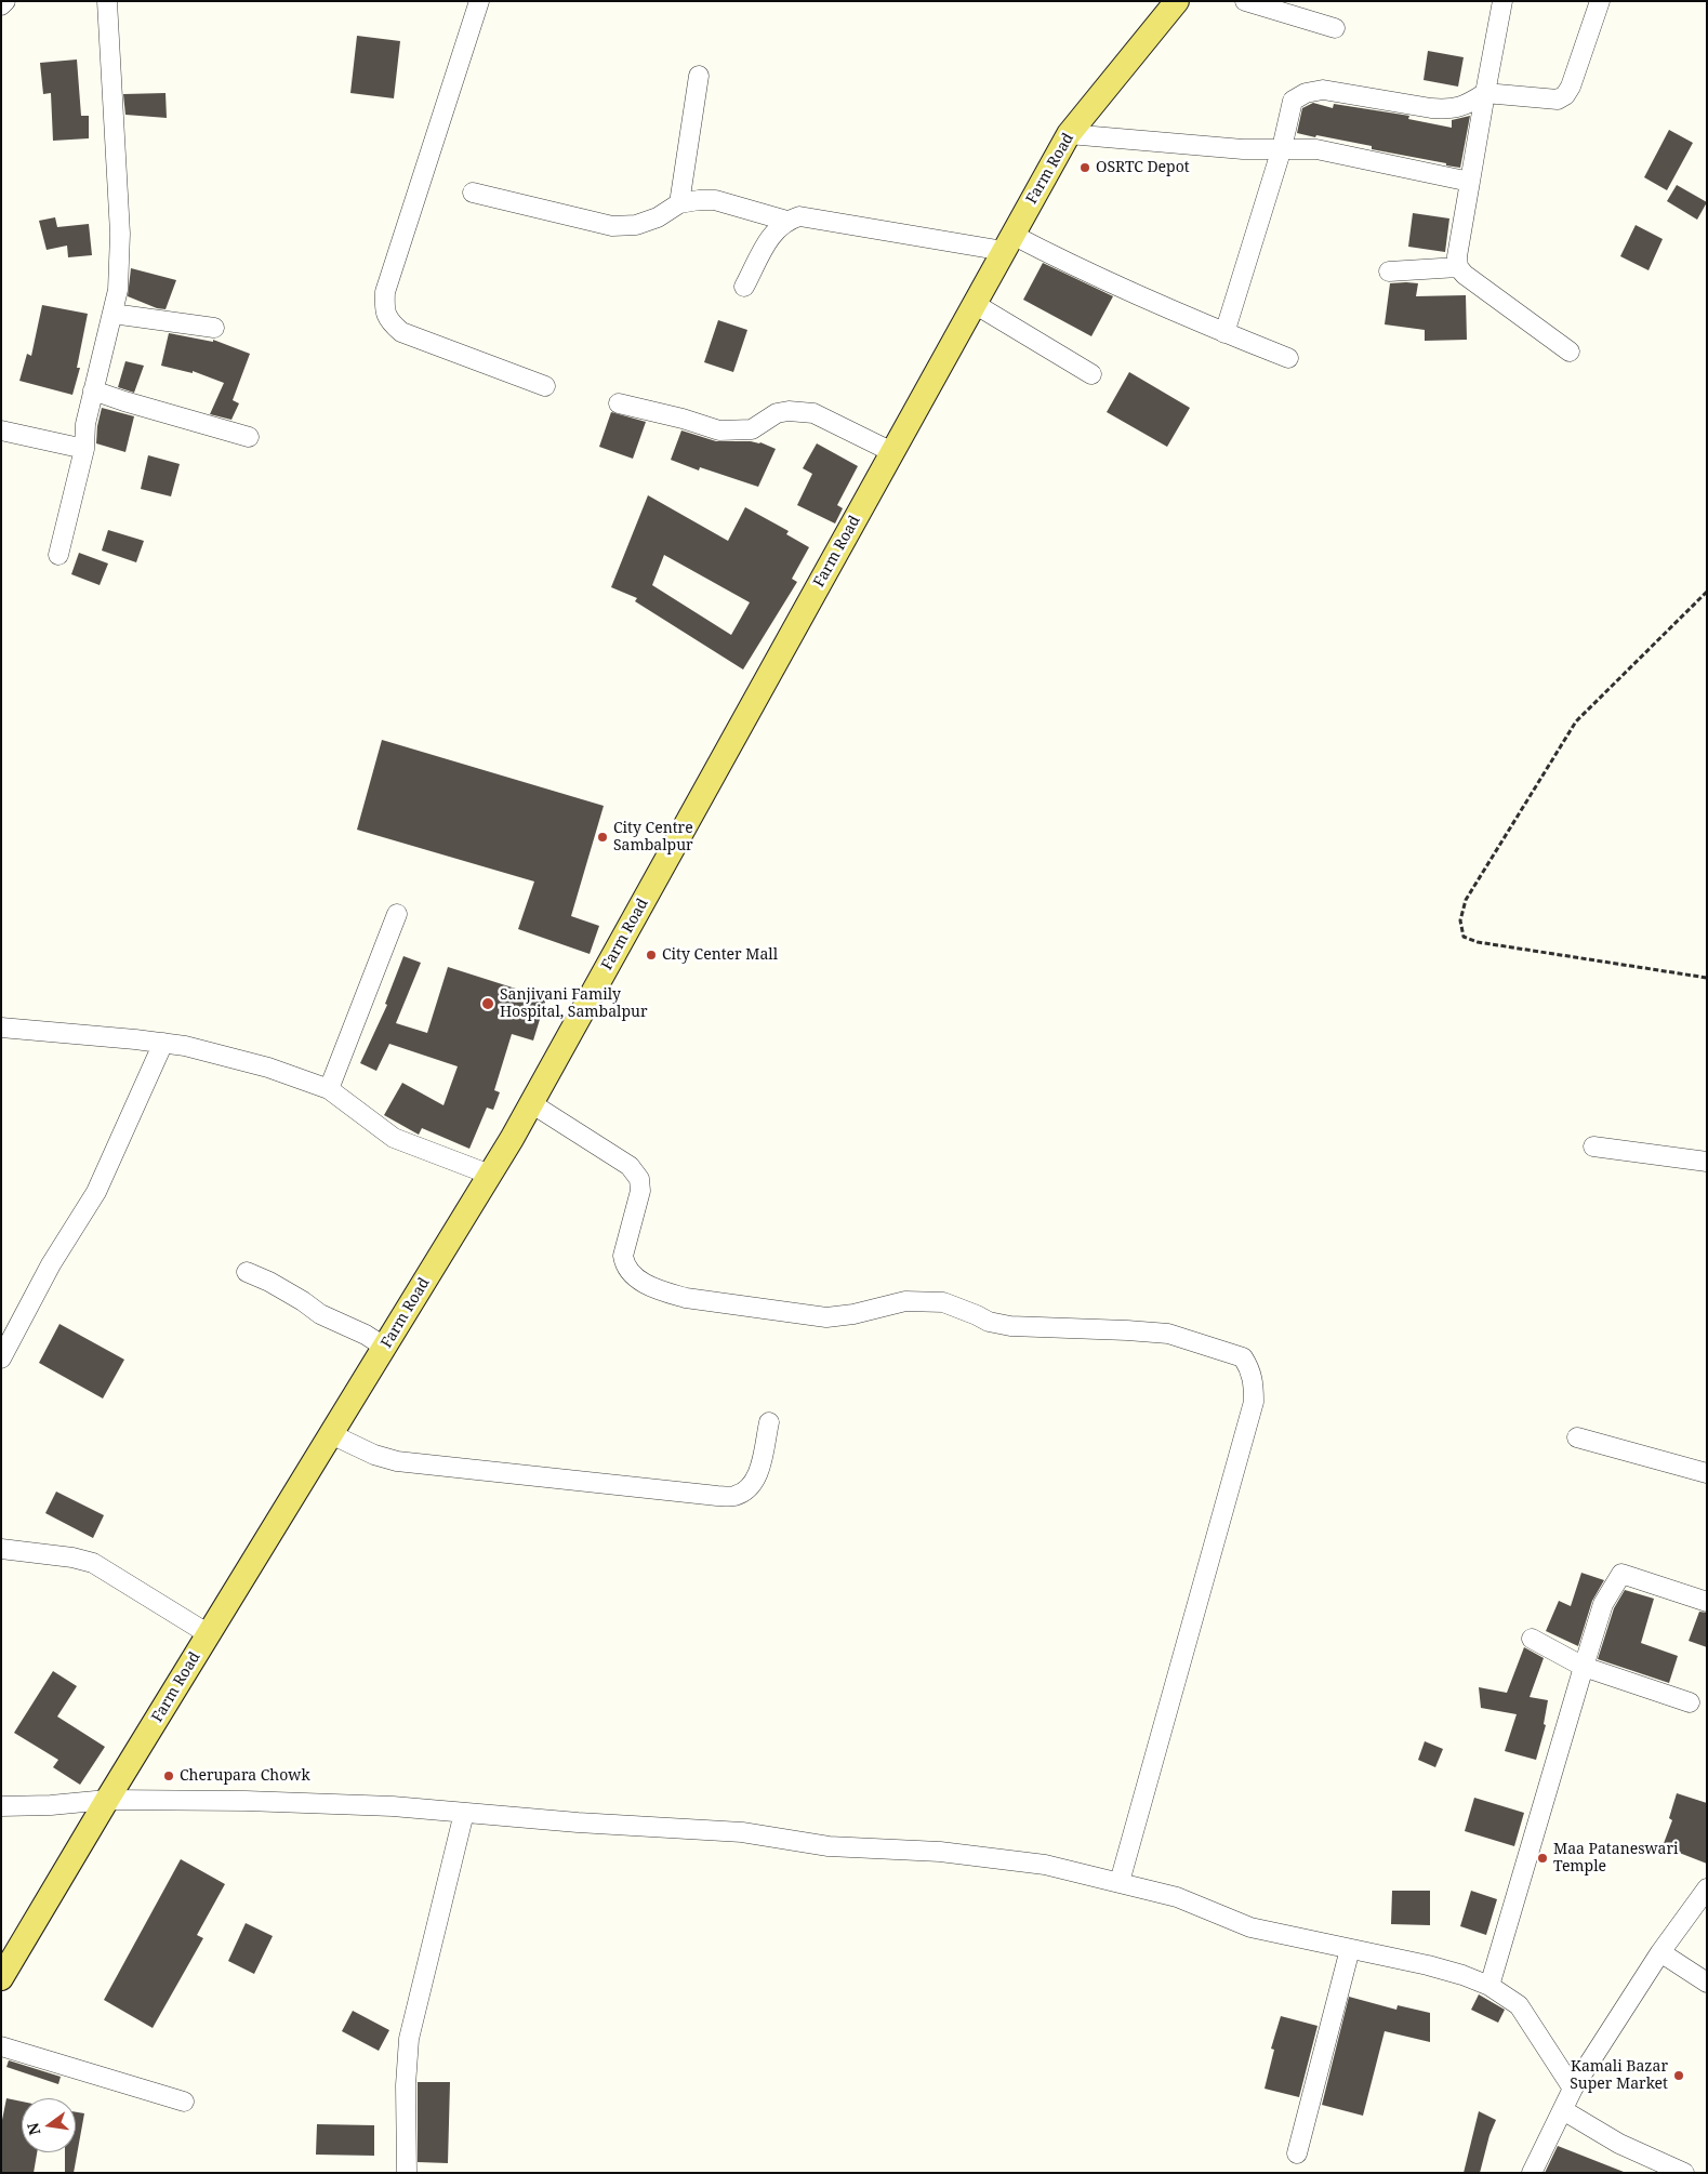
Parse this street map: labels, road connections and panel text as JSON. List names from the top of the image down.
{
  "streets": {
    "main road": ["Farm Road"]
  },
  "places": [
    "OSRTC Depot",
    "City Centre Sambalpur",
    "City Center Mall",
    "Sanjivani Family Hospital, Sambalpur",
    "Cherupara Chowk",
    "Maa Pataneswari Temple",
    "Kamali Bazar Super Market"
  ],
  "north": "left"
}
